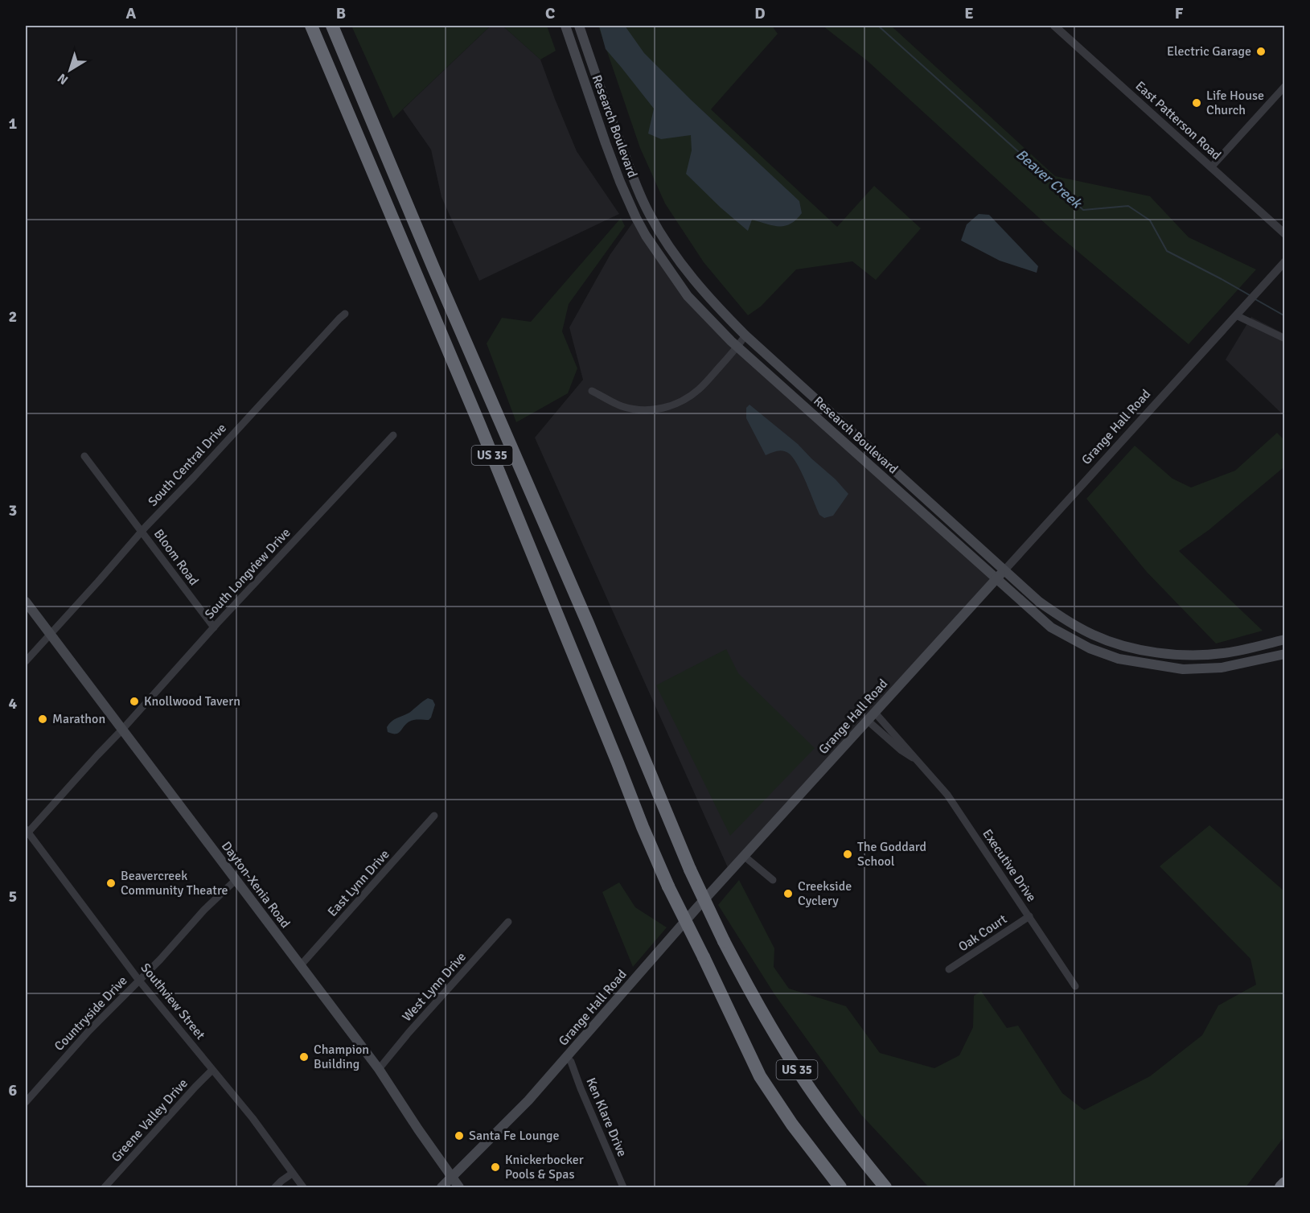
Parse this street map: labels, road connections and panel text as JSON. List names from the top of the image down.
{
  "streets": {
    "highway": ["US 35"],
    "main road": ["Research Boulevard", "Grange Hall Road", "Dayton-Xenia Road"],
    "street": [
      "East Patterson Road",
      "South Central Drive",
      "Bloom Road",
      "South Longview Drive",
      "Executive Drive",
      "East Lynn Drive",
      "Oak Court",
      "West Lynn Drive",
      "Southview Street",
      "Countryside Drive",
      "Ken Klare Drive",
      "Greene Valley Drive"
    ]
  },
  "crossings": [
    ["Research Boulevard", "Grange Hall Road"],
    ["Grange Hall Road", "Executive Drive"],
    ["Grange Hall Road", "Dayton-Xenia Road"],
    ["Grange Hall Road", "Ken Klare Drive"],
    ["South Central Drive", "Bloom Road"],
    ["South Central Drive", "Dayton-Xenia Road"],
    ["Bloom Road", "South Longview Drive"],
    ["South Longview Drive", "Dayton-Xenia Road"],
    ["South Longview Drive", "Southview Street"],
    ["Executive Drive", "Oak Court"],
    ["East Lynn Drive", "Dayton-Xenia Road"],
    ["Dayton-Xenia Road", "West Lynn Drive"],
    ["Dayton-Xenia Road", "Countryside Drive"],
    ["Southview Street", "Countryside Drive"],
    ["Southview Street", "Greene Valley Drive"]
  ],
  "water": ["Beaver Creek"],
  "places": [
    "Electric Garage",
    "Life House Church",
    "Knollwood Tavern",
    "Marathon",
    "The Goddard School",
    "Beavercreek Community Theatre",
    "Creekside Cyclery",
    "Champion Building",
    "Santa Fe Lounge",
    "Knickerbocker Pools & Spas"
  ],
  "north": "bottom left",
  "grid": {
    "columns": [
      "A",
      "B",
      "C",
      "D",
      "E",
      "F"
    ],
    "rows": [
      "1",
      "2",
      "3",
      "4",
      "5",
      "6"
    ]
  }
}
